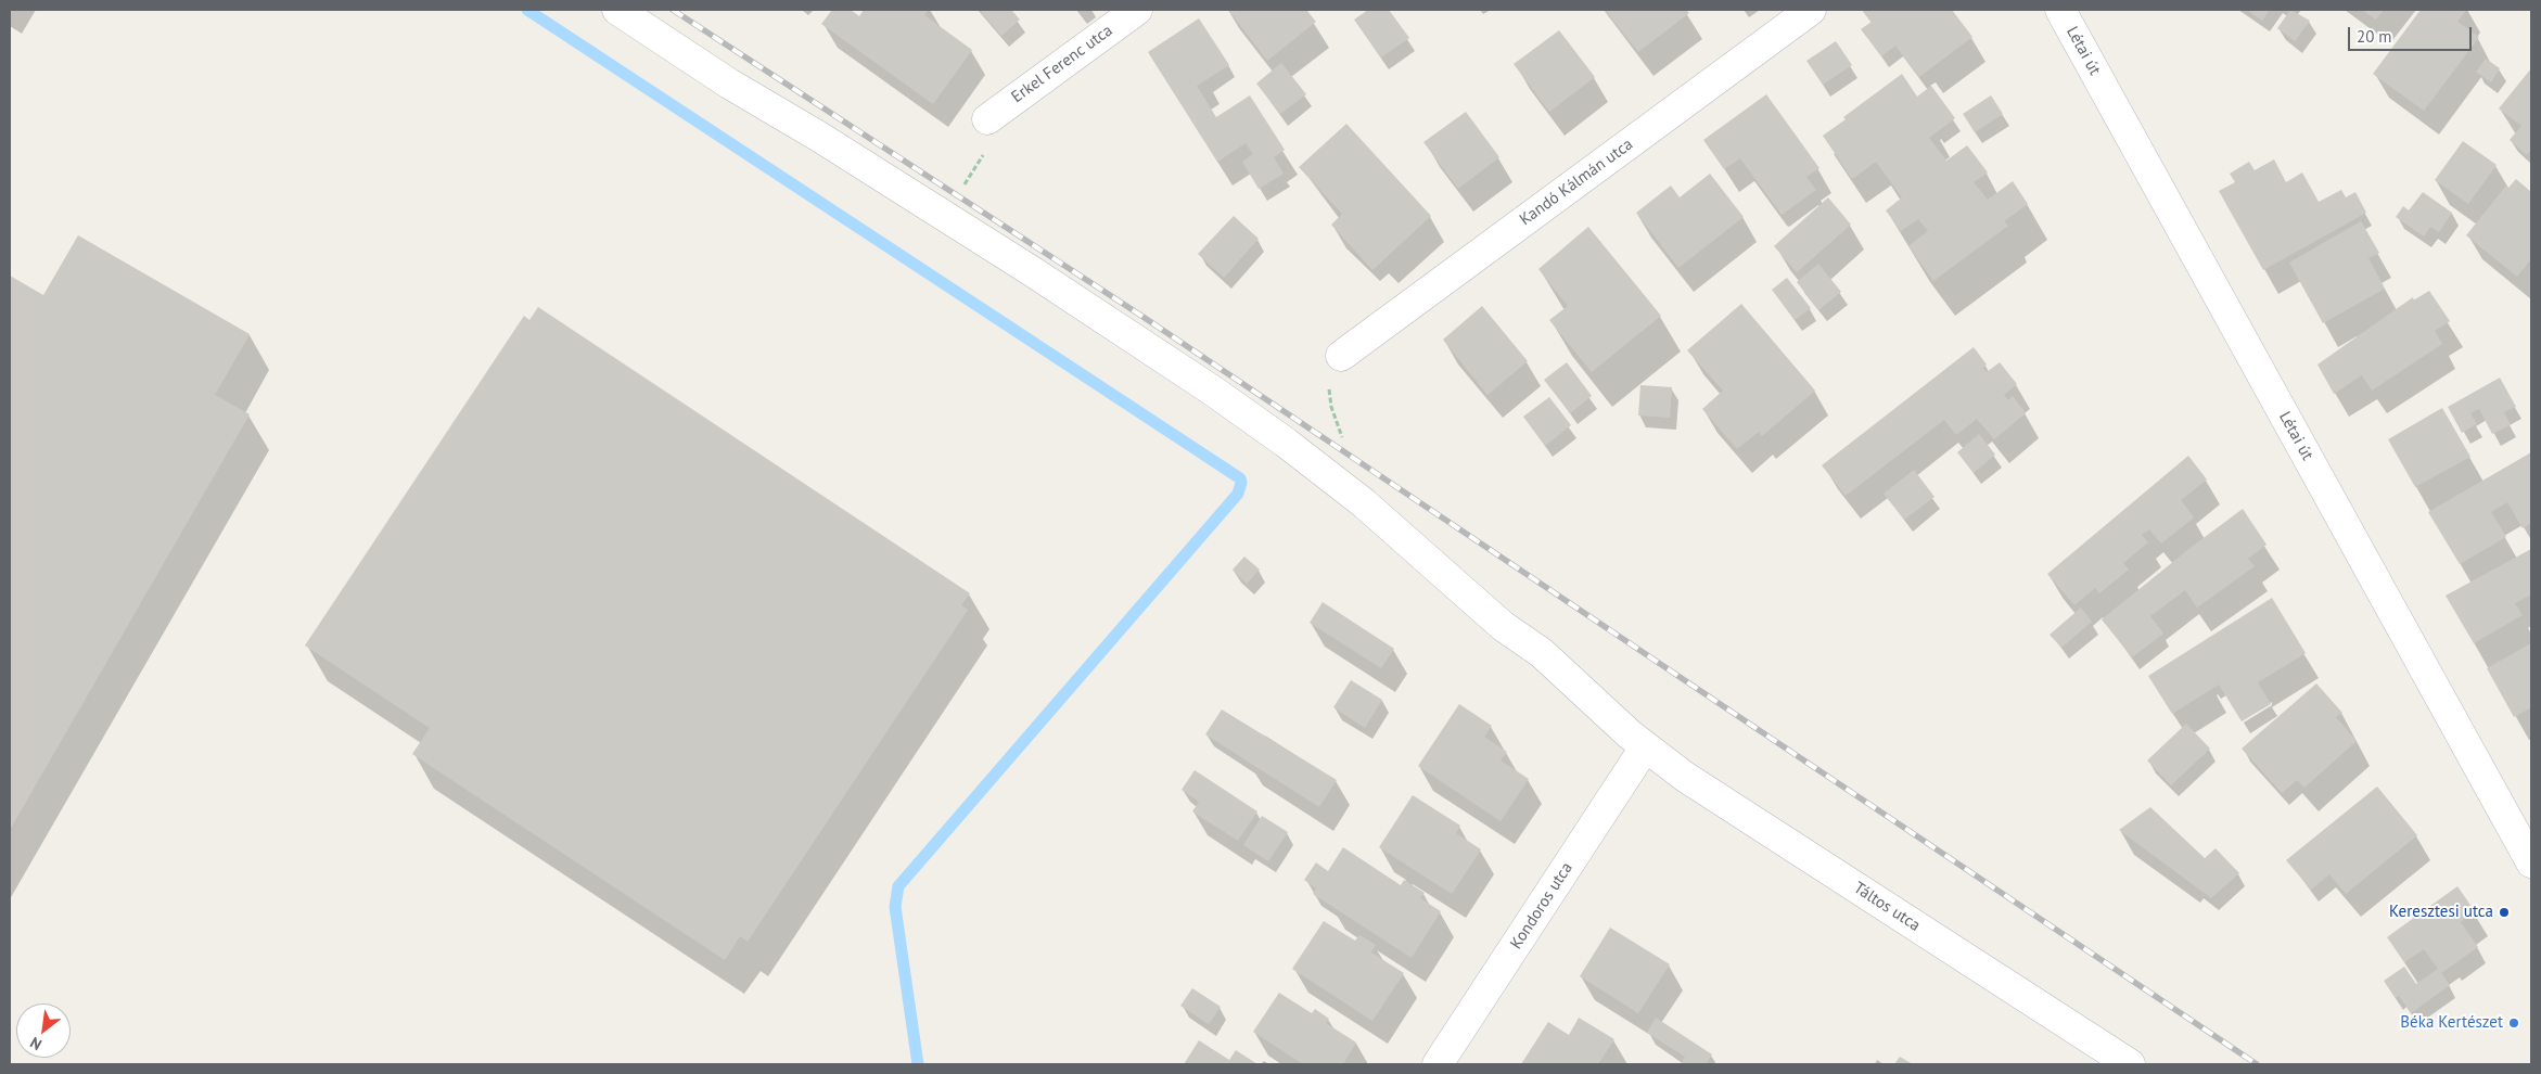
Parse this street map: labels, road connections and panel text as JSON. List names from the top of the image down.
{
  "streets": {
    "street": [
      "Létai út",
      "Erkel Ferenc utca",
      "Kandó Kálmán utca",
      "Kondoros utca",
      "Táltos utca"
    ]
  },
  "crossings": [
    ["Kondoros utca", "Táltos utca"]
  ],
  "places": ["Keresztesi utca", "Béka Kertészet"],
  "scale_bar": "20 m",
  "north": "bottom left"
}
